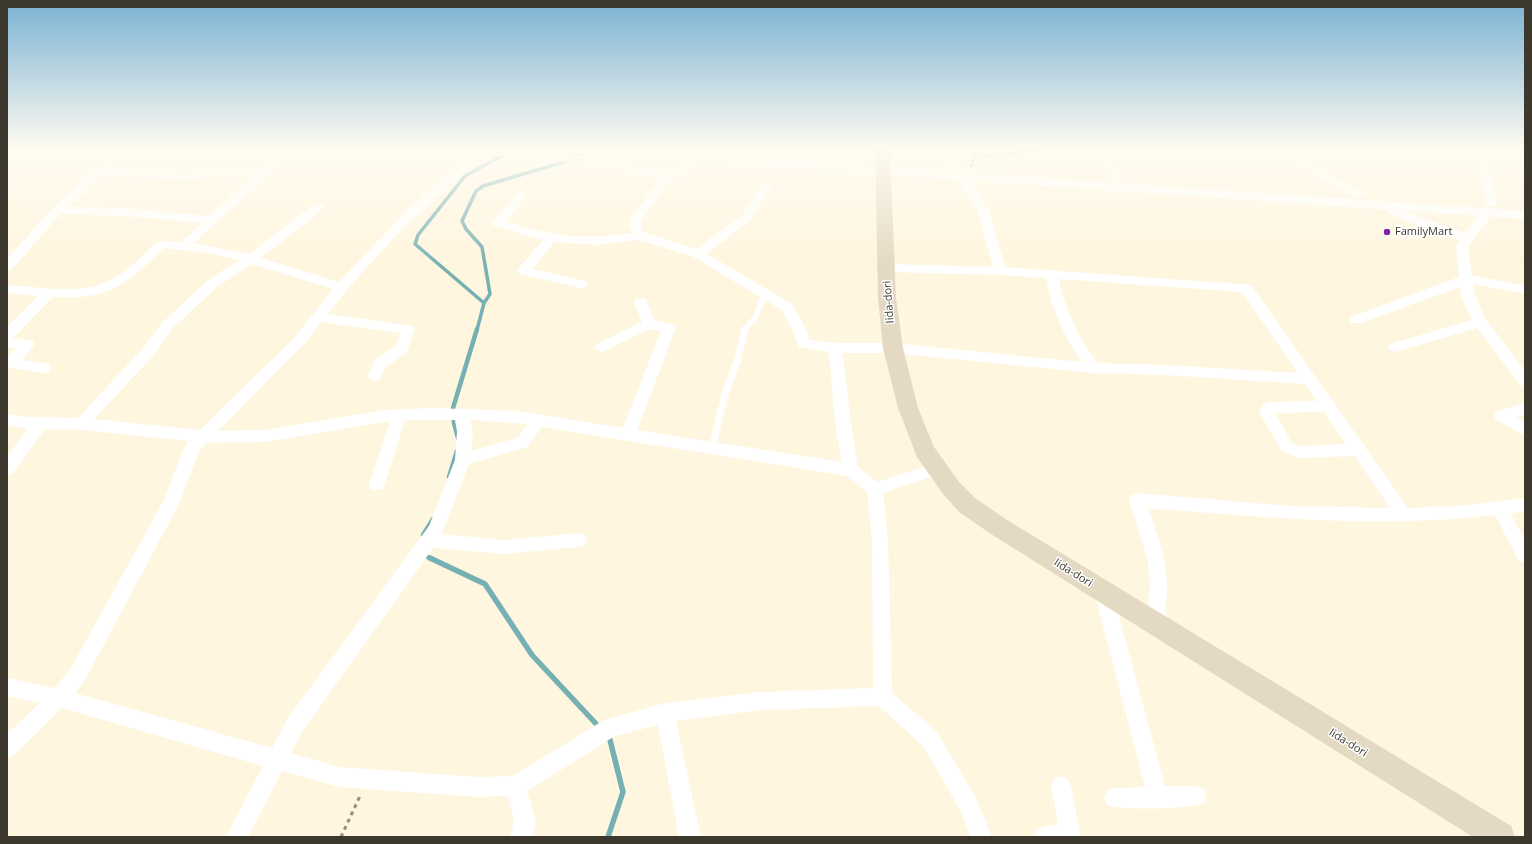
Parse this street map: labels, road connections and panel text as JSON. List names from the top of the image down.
{
  "streets": {
    "main road": ["Iida-dori"]
  },
  "places": ["FamilyMart"]
}
